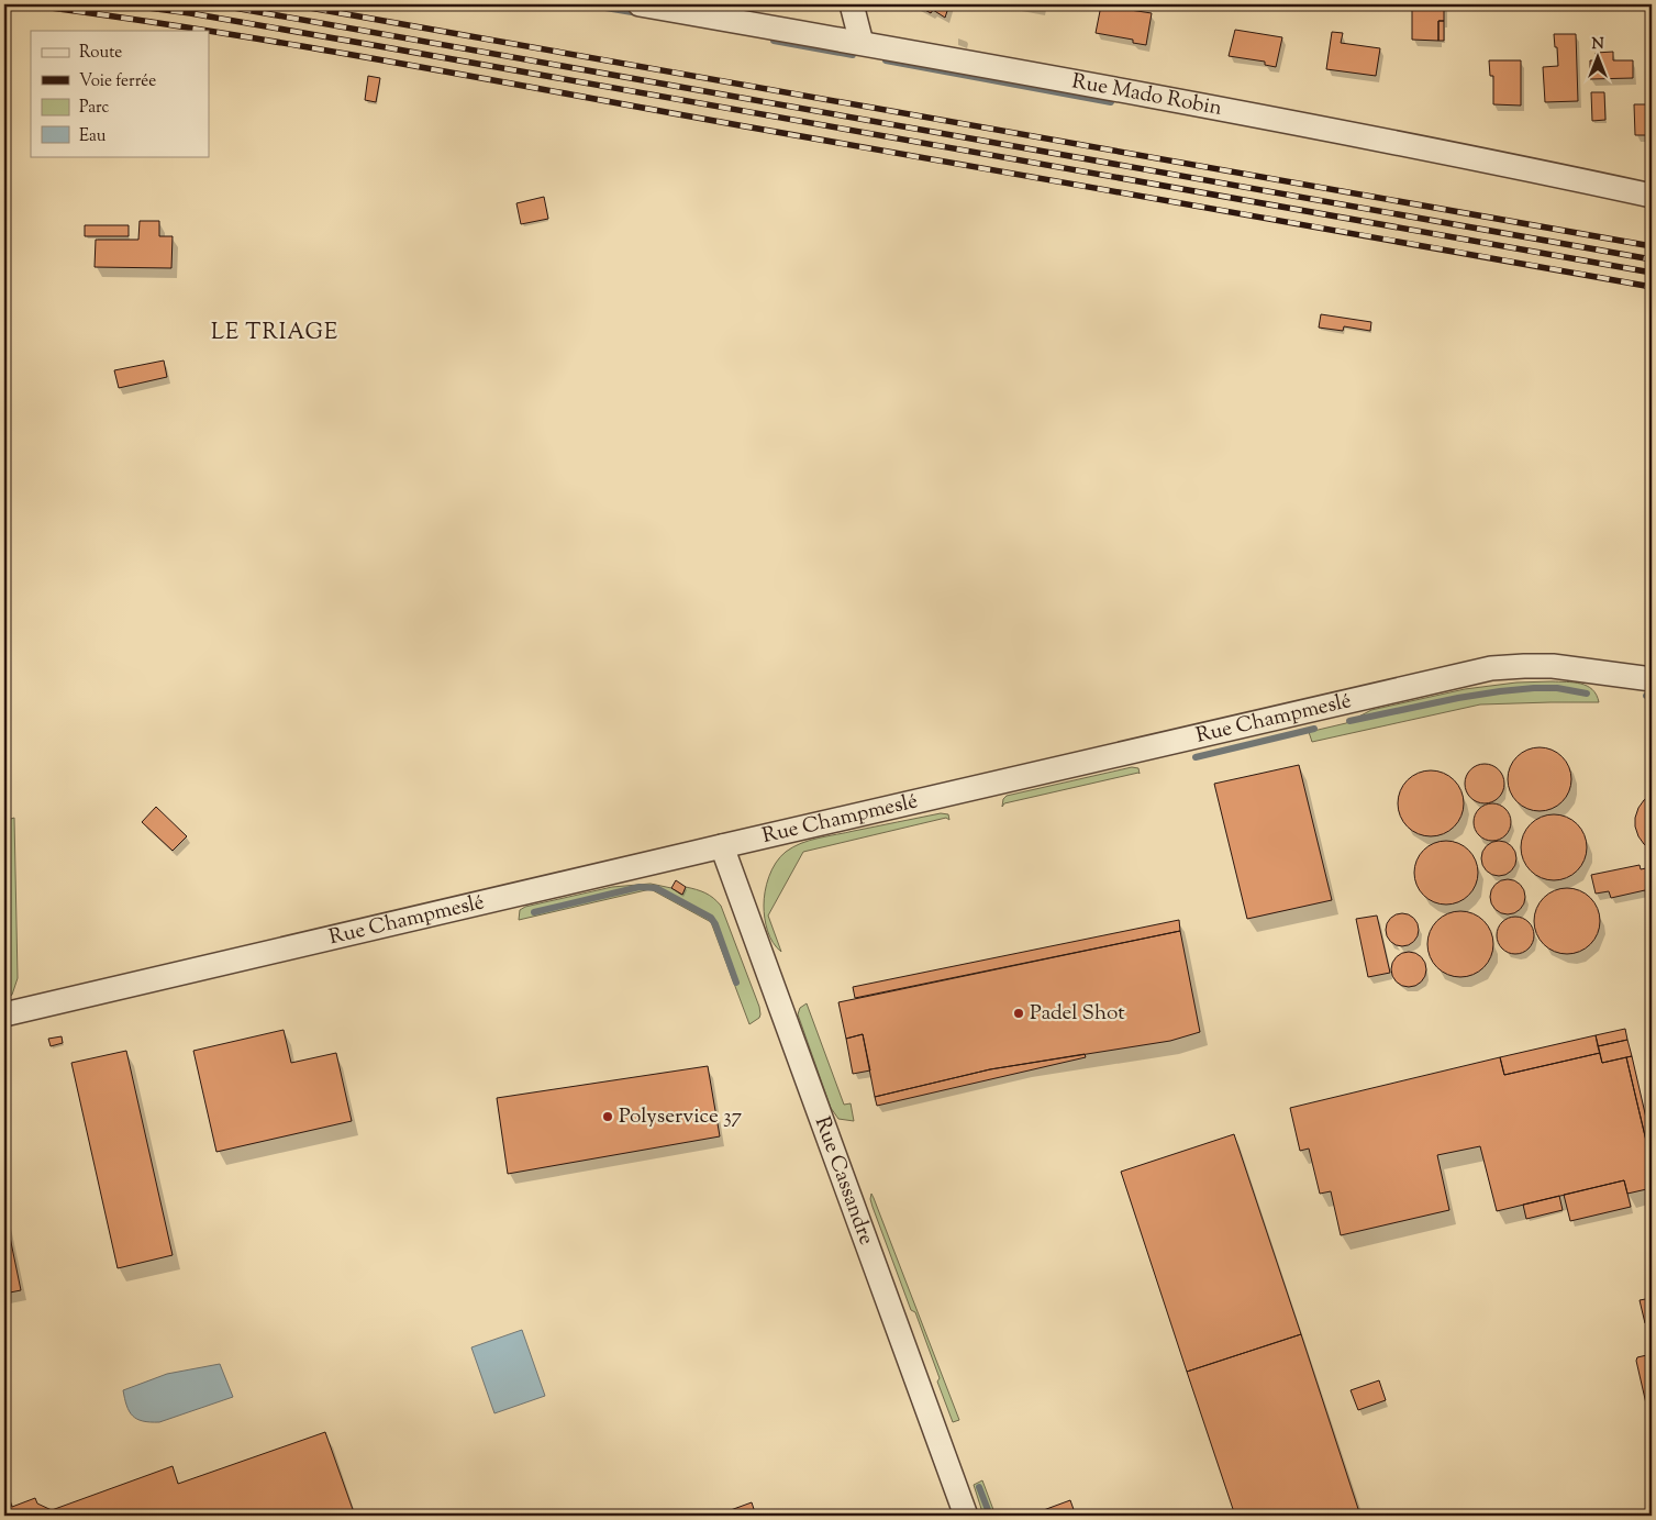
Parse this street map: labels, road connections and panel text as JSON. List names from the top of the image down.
{
  "streets": {
    "street": ["Rue Mado Robin", "Rue Champmeslé", "Rue Cassandre"]
  },
  "crossings": [
    ["Rue Champmeslé", "Rue Cassandre"]
  ],
  "districts": ["LE TRIAGE"],
  "places": ["Padel Shot", "Polyservice 37"],
  "legend": [
    "Route",
    "Voie ferrée",
    "Parc",
    "Eau"
  ],
  "north": "top"
}
